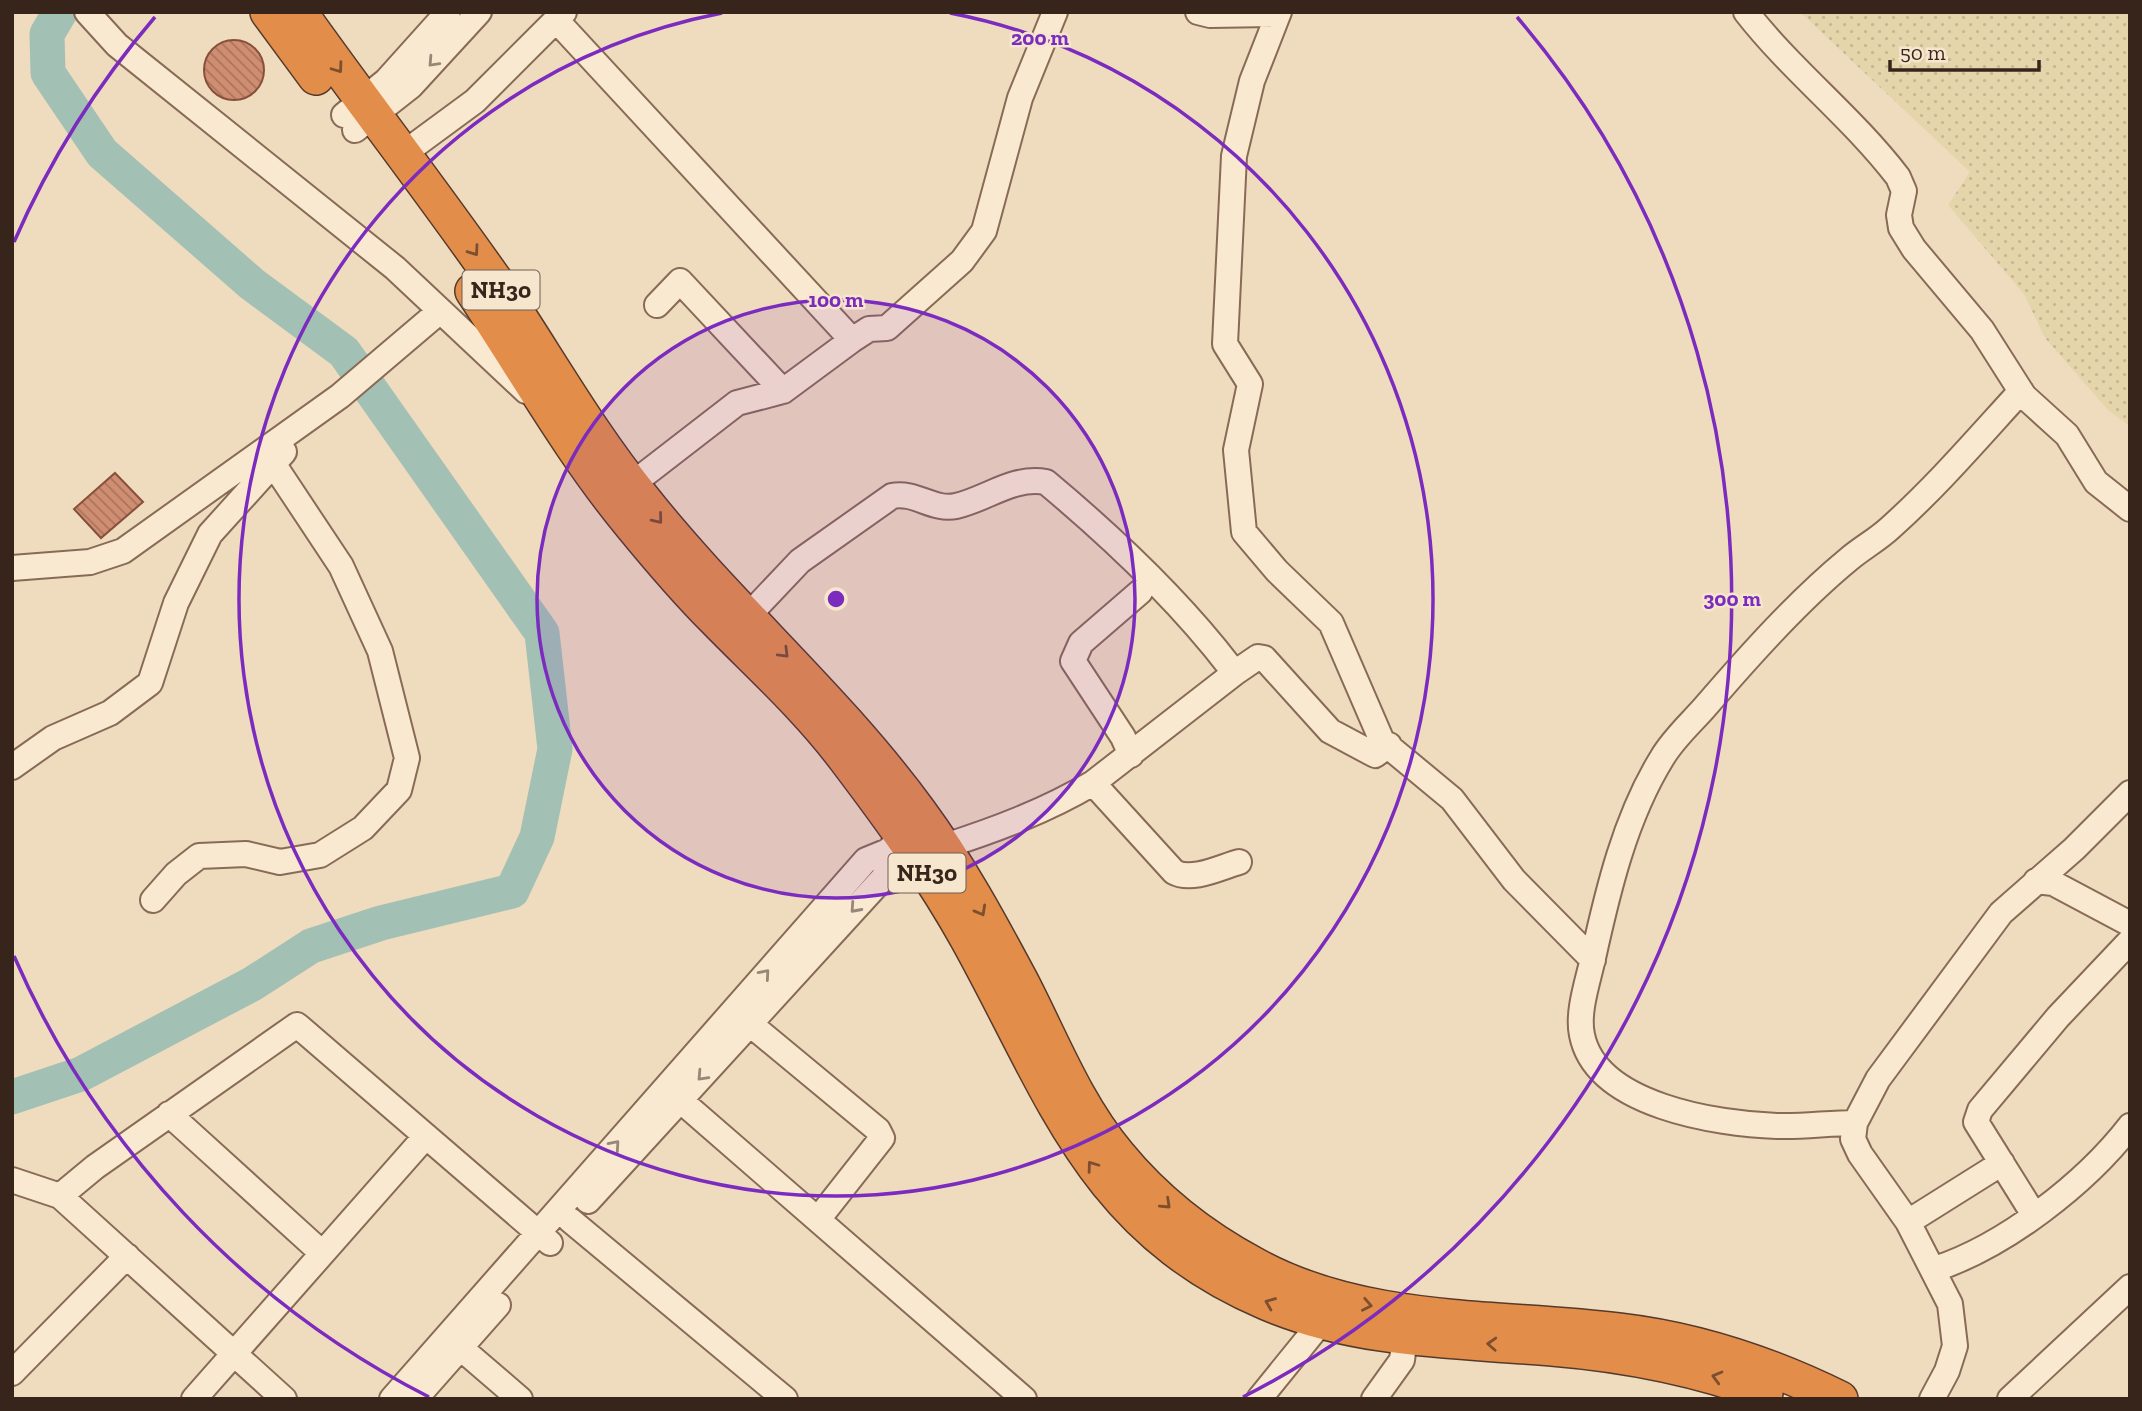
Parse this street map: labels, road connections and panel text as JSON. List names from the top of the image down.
{
  "streets": {
    "highway": ["NH30"]
  },
  "scale_bar": "50 m",
  "rings": ["200 m", "100 m", "300 m"]
}
